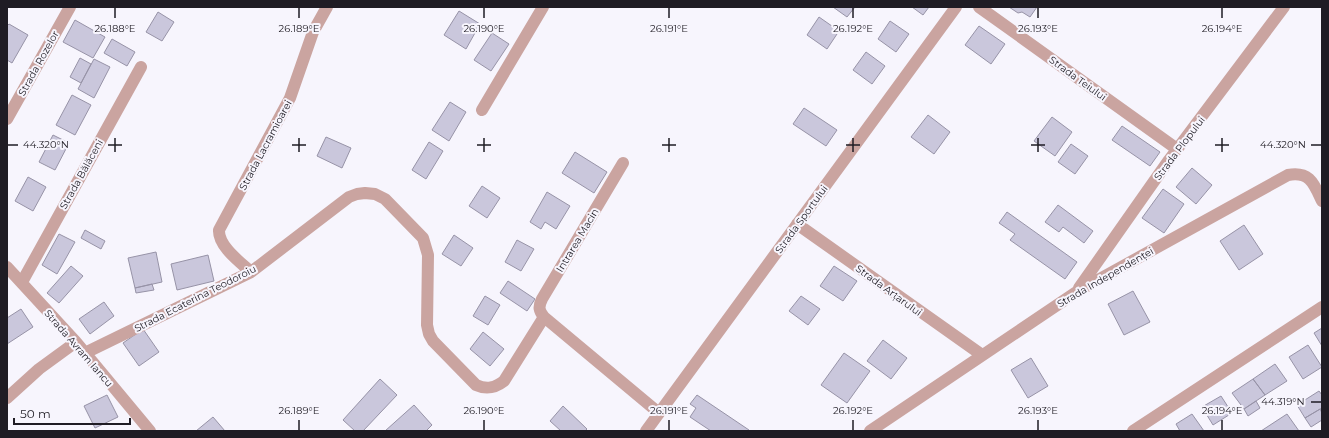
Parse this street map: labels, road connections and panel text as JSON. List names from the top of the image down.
{
  "streets": {
    "street": [
      "Strada Rozelor",
      "Strada Teiului",
      "Strada Lacramioarei",
      "Strada Plopului",
      "Strada Bălăceni",
      "Strada Sportului",
      "Intrarea Macin",
      "Strada Independenței",
      "Strada Arțarului",
      "Strada Ecaterina Teodoroiu",
      "Strada Avram Iancu"
    ]
  },
  "crossings": [
    ["Strada Teiului", "Strada Plopului"],
    ["Strada Lacramioarei", "Strada Ecaterina Teodoroiu"],
    ["Strada Plopului", "Strada Independenței"],
    ["Strada Bălăceni", "Strada Avram Iancu"],
    ["Strada Sportului", "Strada Arțarului"],
    ["Intrarea Macin", "Strada Ecaterina Teodoroiu"],
    ["Strada Independenței", "Strada Arțarului"],
    ["Strada Ecaterina Teodoroiu", "Strada Avram Iancu"]
  ],
  "scale_bar": "50 m",
  "coordinates": [
    "26.188°E",
    "26.189°E",
    "26.190°E",
    "26.191°E",
    "26.192°E",
    "26.193°E",
    "26.194°E",
    "44.320°N",
    "44.319°N"
  ]
}
